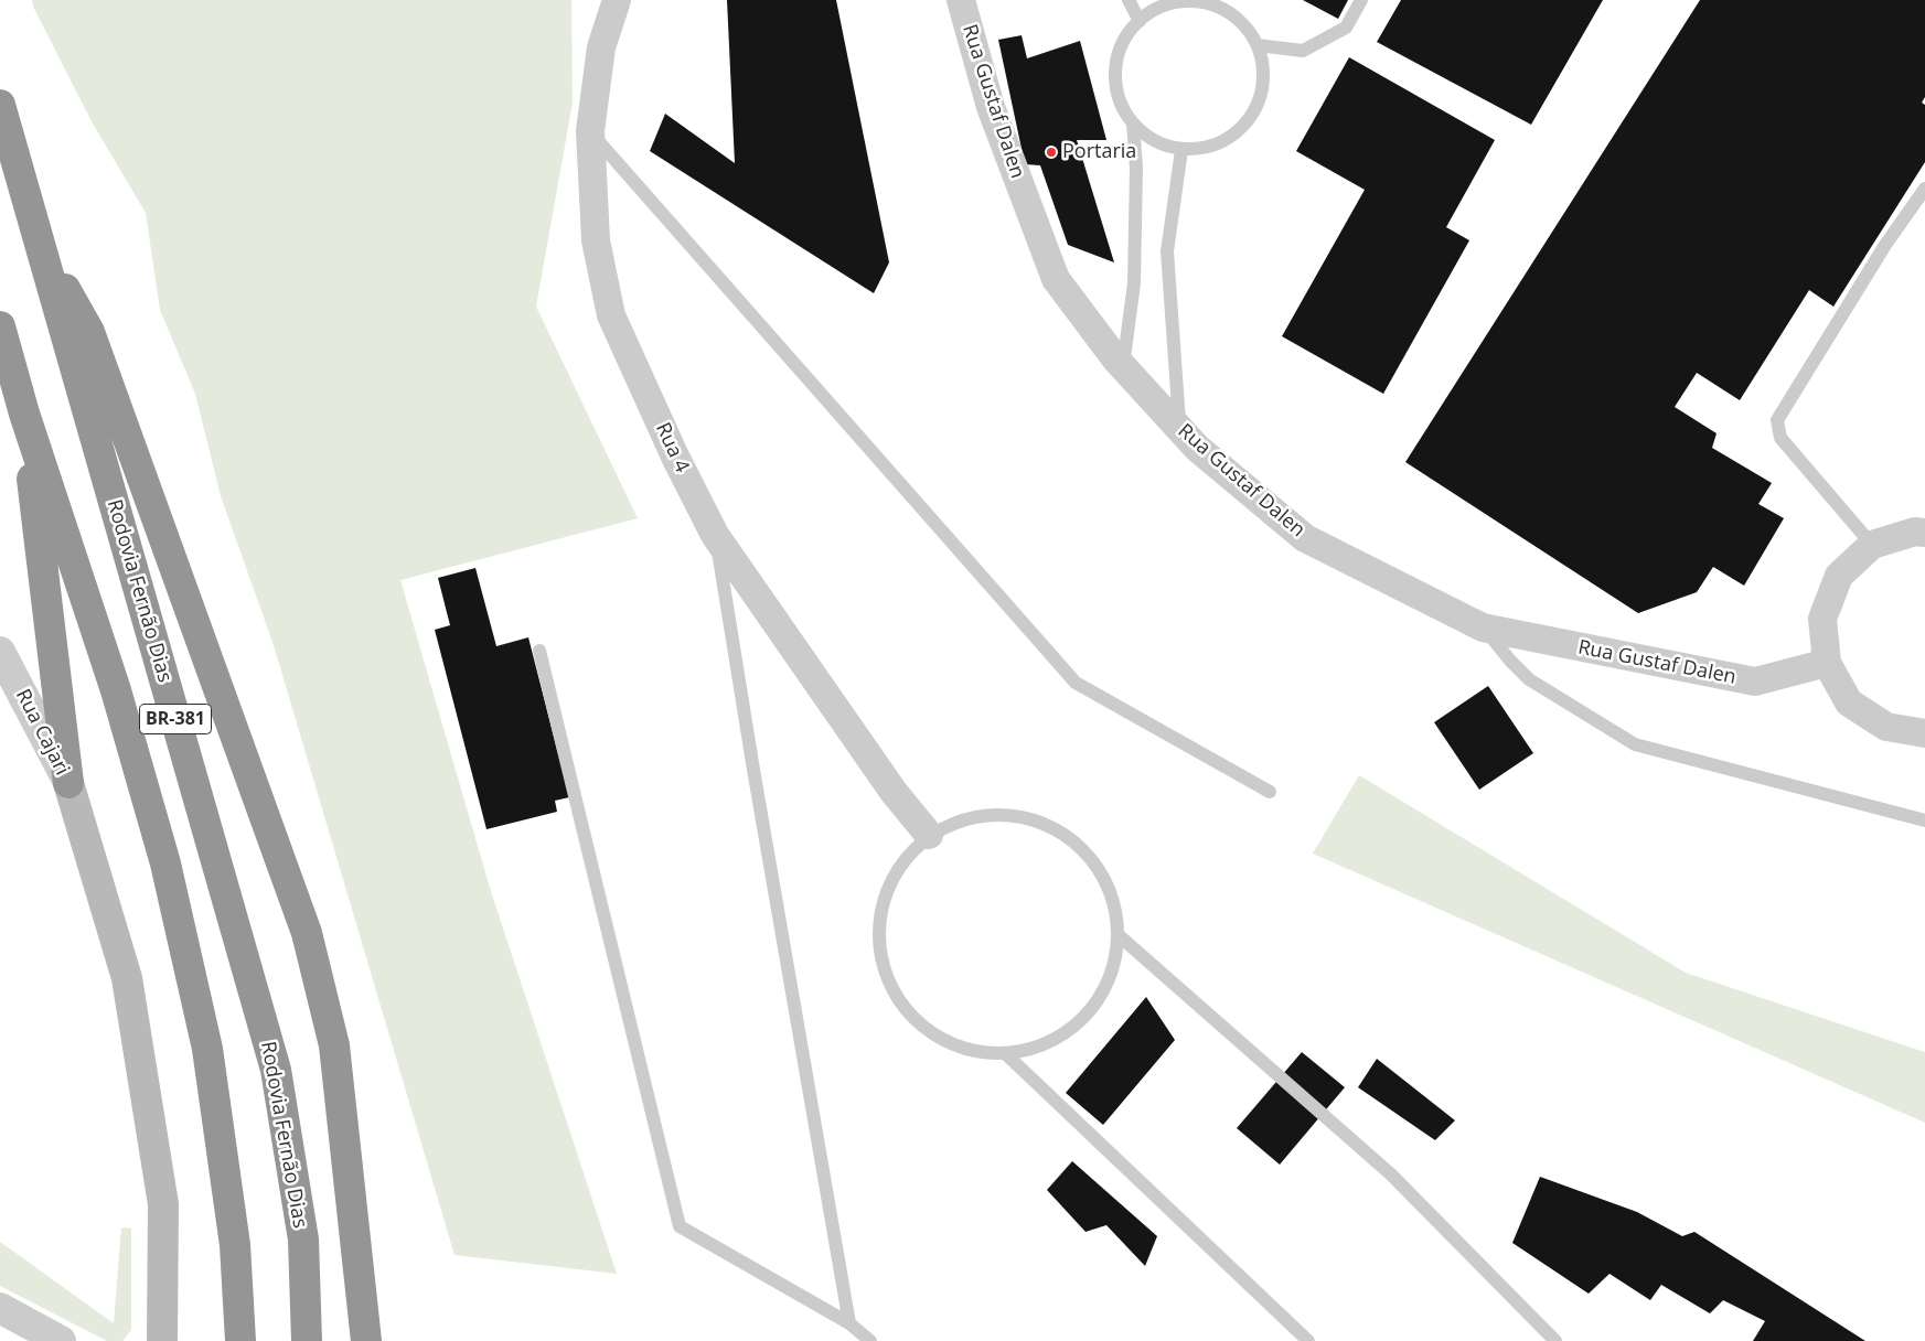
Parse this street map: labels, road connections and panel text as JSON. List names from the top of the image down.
{
  "streets": {
    "highway": ["Rodovia Fernão Dias", "BR-381"],
    "street": ["Rua Gustaf Dalen", "Rua 4", "Rua Cajari"]
  },
  "crossings": [
    ["BR-381", "Rua Cajari"]
  ],
  "places": ["Portaria"]
}
